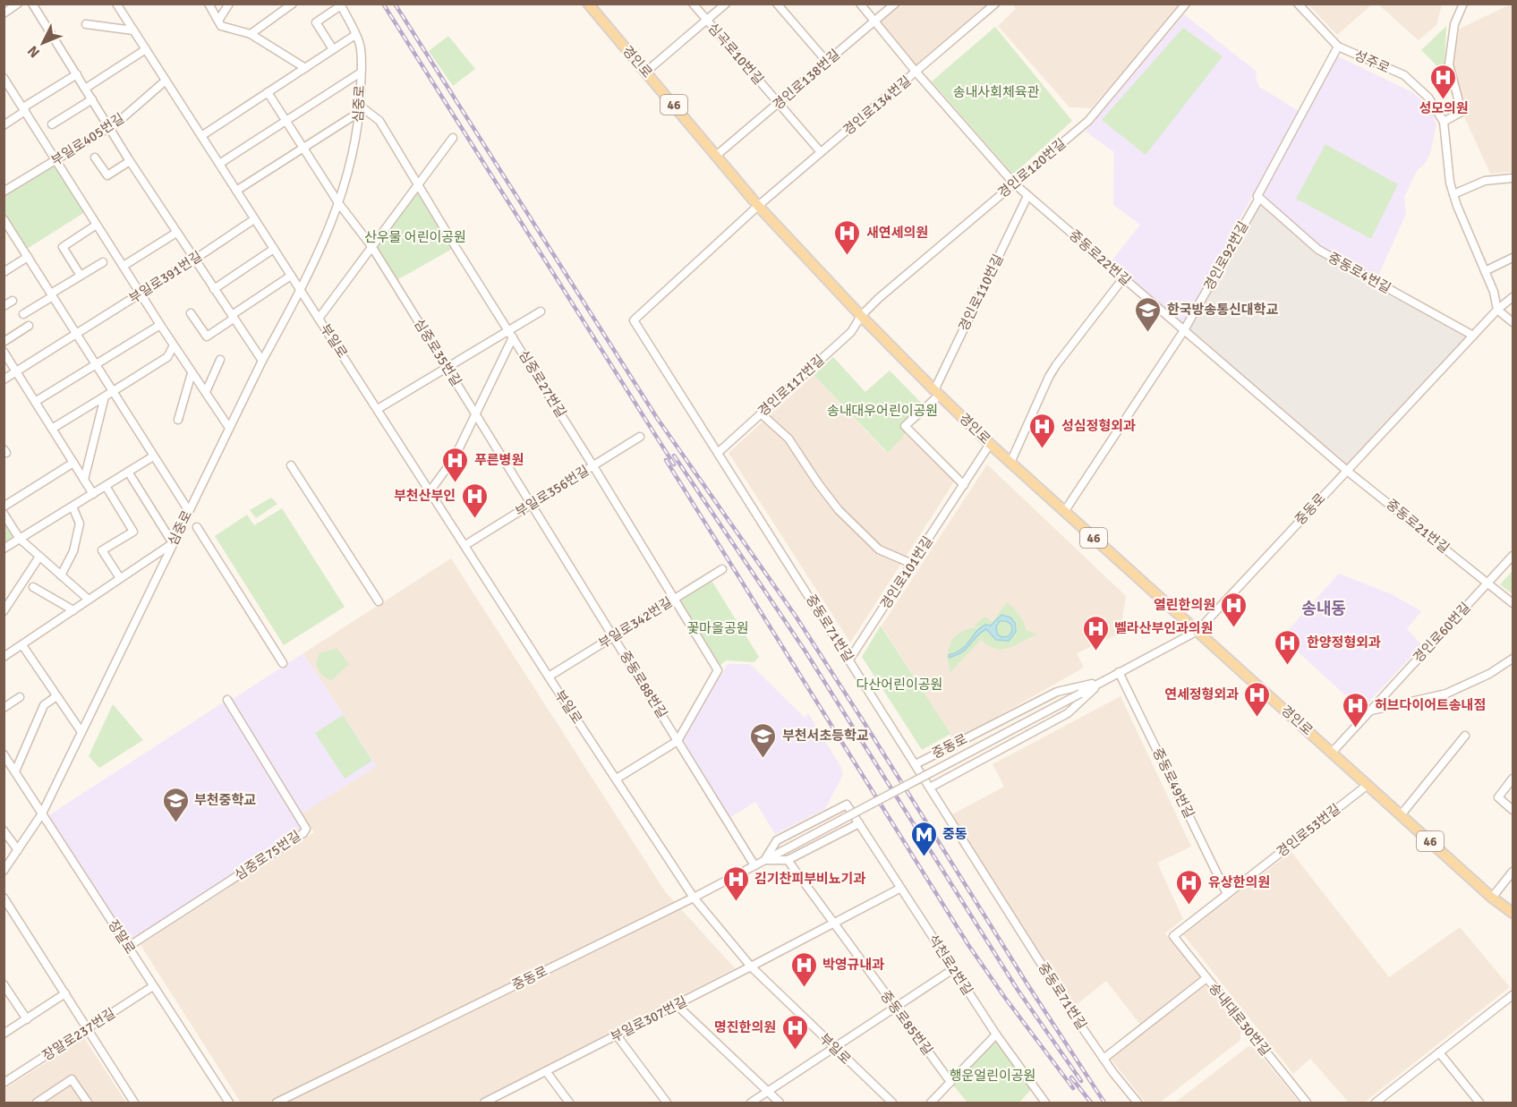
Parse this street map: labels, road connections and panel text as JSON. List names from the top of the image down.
{
  "streets": {
    "main road": ["경인로", "46"],
    "street": [
      "심곡로10번길",
      "성주로",
      "경인로138번길",
      "심중로",
      "경인로134번길",
      "부일로405번길",
      "경인로120번길",
      "경인로92번길",
      "중동로22번길",
      "중동로4번길",
      "부일로391번길",
      "경인로110번길",
      "부일로",
      "심중로35번길",
      "심중로27번길",
      "경인로117번길",
      "부일로356번길",
      "중동로",
      "중동로21번길",
      "경인로101번길",
      "부일로342번길",
      "중동로71번길",
      "경인로60번길",
      "중동로88번길",
      "중동로49번길",
      "경인로53번길",
      "심중로75번길",
      "장말로",
      "석천로2번길",
      "부일로307번길",
      "송내대로30번길",
      "중동로85번길",
      "장말로237번길"
    ]
  },
  "crossings": [
    ["심곡로10번길", "경인로138번길"],
    ["심곡로10번길", "경인로134번길"],
    ["경인로", "경인로138번길"],
    ["경인로", "경인로134번길"],
    ["경인로", "경인로120번길"],
    ["경인로", "경인로92번길"],
    ["경인로", "경인로110번길"],
    ["경인로", "경인로117번길"],
    ["경인로", "중동로"],
    ["경인로", "경인로101번길"],
    ["경인로", "중동로71번길"],
    ["경인로", "경인로60번길"],
    ["경인로", "경인로53번길"],
    ["성주로", "경인로92번길"],
    ["성주로", "중동로"],
    ["경인로138번길", "중동로22번길"],
    ["심중로", "부일로"],
    ["심중로", "심중로35번길"],
    ["심중로", "심중로27번길"],
    ["심중로", "장말로"],
    ["경인로134번길", "중동로22번길"],
    ["경인로134번길", "중동로71번길"],
    ["부일로405번길", "부일로"],
    ["경인로120번길", "중동로22번길"],
    ["경인로120번길", "경인로117번길"],
    ["경인로92번길", "중동로22번길"],
    ["경인로92번길", "중동로4번길"],
    ["중동로22번길", "경인로110번길"],
    ["중동로22번길", "중동로"],
    ["중동로22번길", "중동로21번길"],
    ["중동로4번길", "중동로"],
    ["부일로391번길", "부일로"],
    ["부일로", "부일로356번길"],
    ["부일로", "중동로"],
    ["부일로", "부일로342번길"],
    ["부일로", "부일로307번길"],
    ["심중로35번길", "부일로356번길"],
    ["심중로35번길", "중동로88번길"],
    ["심중로27번길", "부일로356번길"],
    ["심중로27번길", "부일로342번길"],
    ["심중로27번길", "중동로88번길"],
    ["경인로117번길", "중동로71번길"],
    ["부일로356번길", "중동로88번길"],
    ["중동로", "중동로21번길"],
    ["중동로", "중동로71번길"],
    ["중동로", "중동로88번길"],
    ["중동로", "중동로49번길"],
    ["중동로", "석천로2번길"],
    ["중동로21번길", "경인로60번길"],
    ["경인로101번길", "중동로71번길"],
    ["부일로342번길", "중동로88번길"],
    ["중동로49번길", "경인로53번길"],
    ["경인로53번길", "송내대로30번길"],
    ["심중로75번길", "장말로"],
    ["장말로", "장말로237번길"],
    ["석천로2번길", "부일로307번길"],
    ["부일로307번길", "중동로85번길"]
  ],
  "districts": ["송내동"],
  "parks": [
    "송내사회체육관",
    "산우물 어린이공원",
    "송내대우어린이공원",
    "꽃마을공원",
    "다산어린이공원",
    "행운얼린이공원"
  ],
  "places": {
    "hospital": [
      "성모의원",
      "새연세의원",
      "성심정형외과",
      "푸른병원",
      "부천산부인",
      "열린한의원",
      "벨라산부인과의원",
      "한양정형외과",
      "연세정형외과",
      "허브다이어트송내점",
      "김기찬피부비뇨기과",
      "유상한의원",
      "박영규내과",
      "명진한의원"
    ],
    "school or university": ["한국방송통신대학교", "부천서초등학교", "부천중학교"],
    "metro station": ["중동"]
  },
  "north": "bottom left"
}
